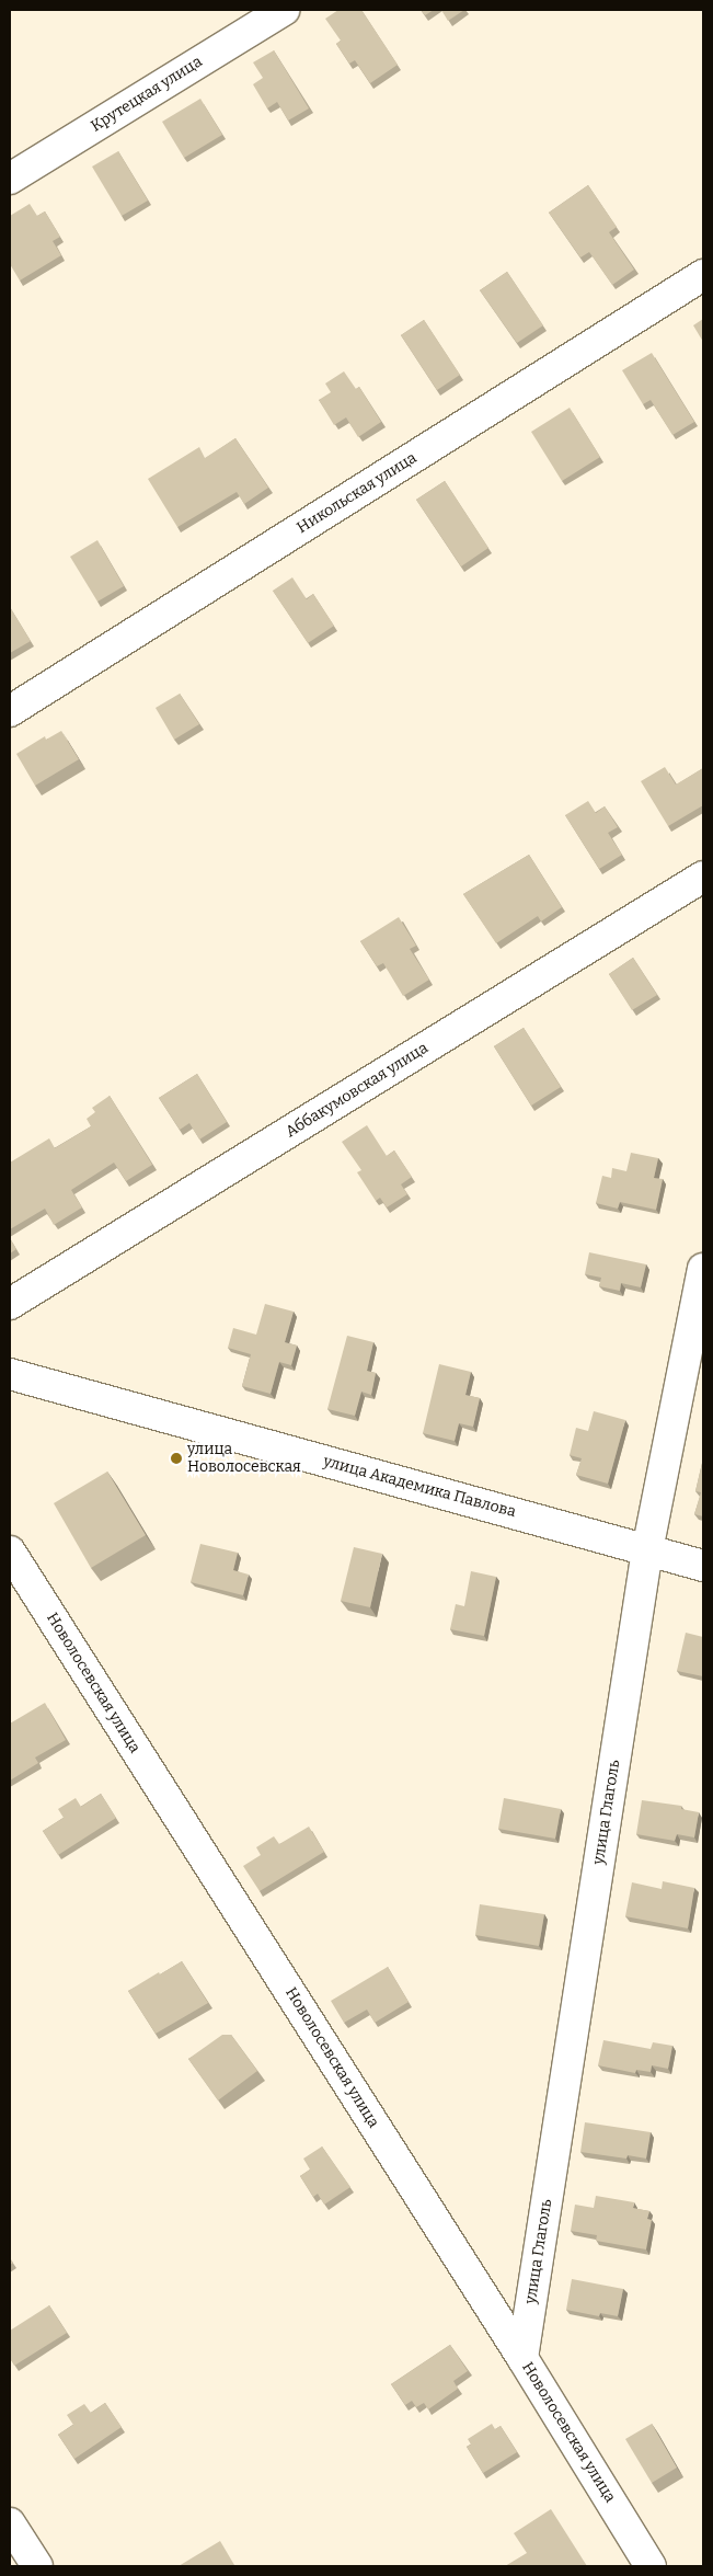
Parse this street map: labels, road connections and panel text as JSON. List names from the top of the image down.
{
  "streets": {
    "street": [
      "Крутецкая улица",
      "Никольская улица",
      "Аббакумовская улица",
      "улица Академика Павлова",
      "Новолосевская улица",
      "улица Глаголь"
    ]
  },
  "crossings": [
    ["улица Академика Павлова", "улица Глаголь"],
    ["Новолосевская улица", "улица Глаголь"]
  ],
  "places": ["улица Новолосевская"]
}
